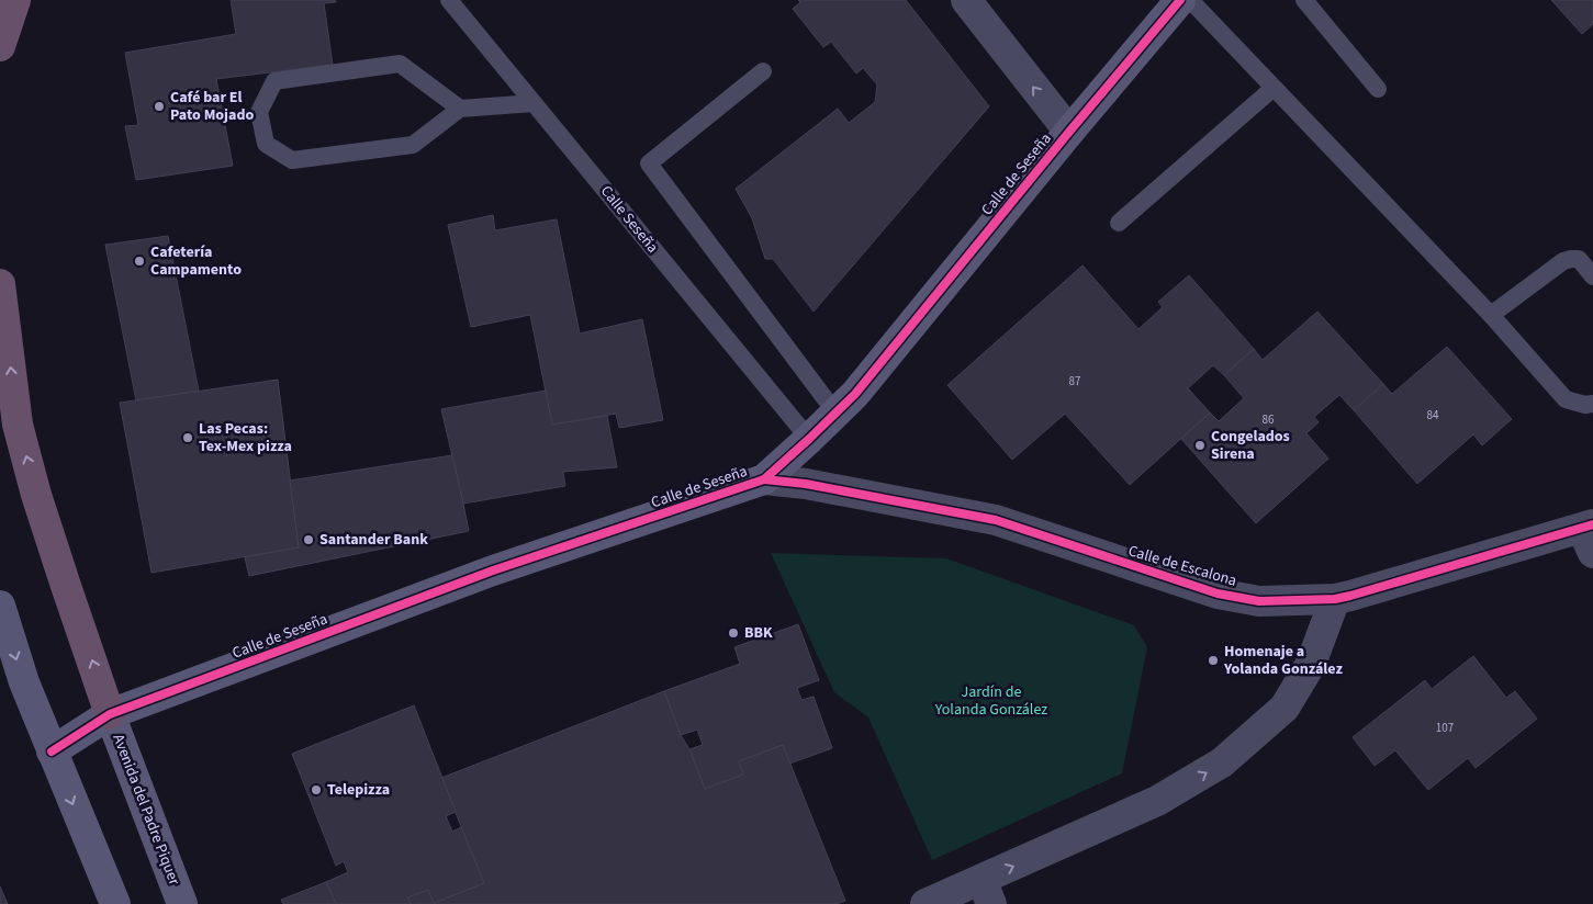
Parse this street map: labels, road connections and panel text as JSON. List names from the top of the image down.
{
  "streets": {
    "street": ["Calle de Seseña", "Calle de Escalona", "Avenida del Padre Piquer"],
    "lane": ["Calle Seseña"]
  },
  "crossings": [
    ["Calle de Seseña", "Calle Seseña"],
    ["Calle de Seseña", "Calle de Escalona"],
    ["Calle de Seseña", "Avenida del Padre Piquer"]
  ],
  "parks": ["Jardín de Yolanda González"],
  "places": [
    "Café bar El Pato Mojado",
    "Cafetería Campamento",
    "Las Pecas: Tex-Mex pizza",
    "Congelados Sirena",
    "Santander Bank",
    "BBK",
    "Homenaje a Yolanda González",
    "Telepizza"
  ],
  "house_numbers": [
    "87",
    "84",
    "86",
    "107"
  ]
}
